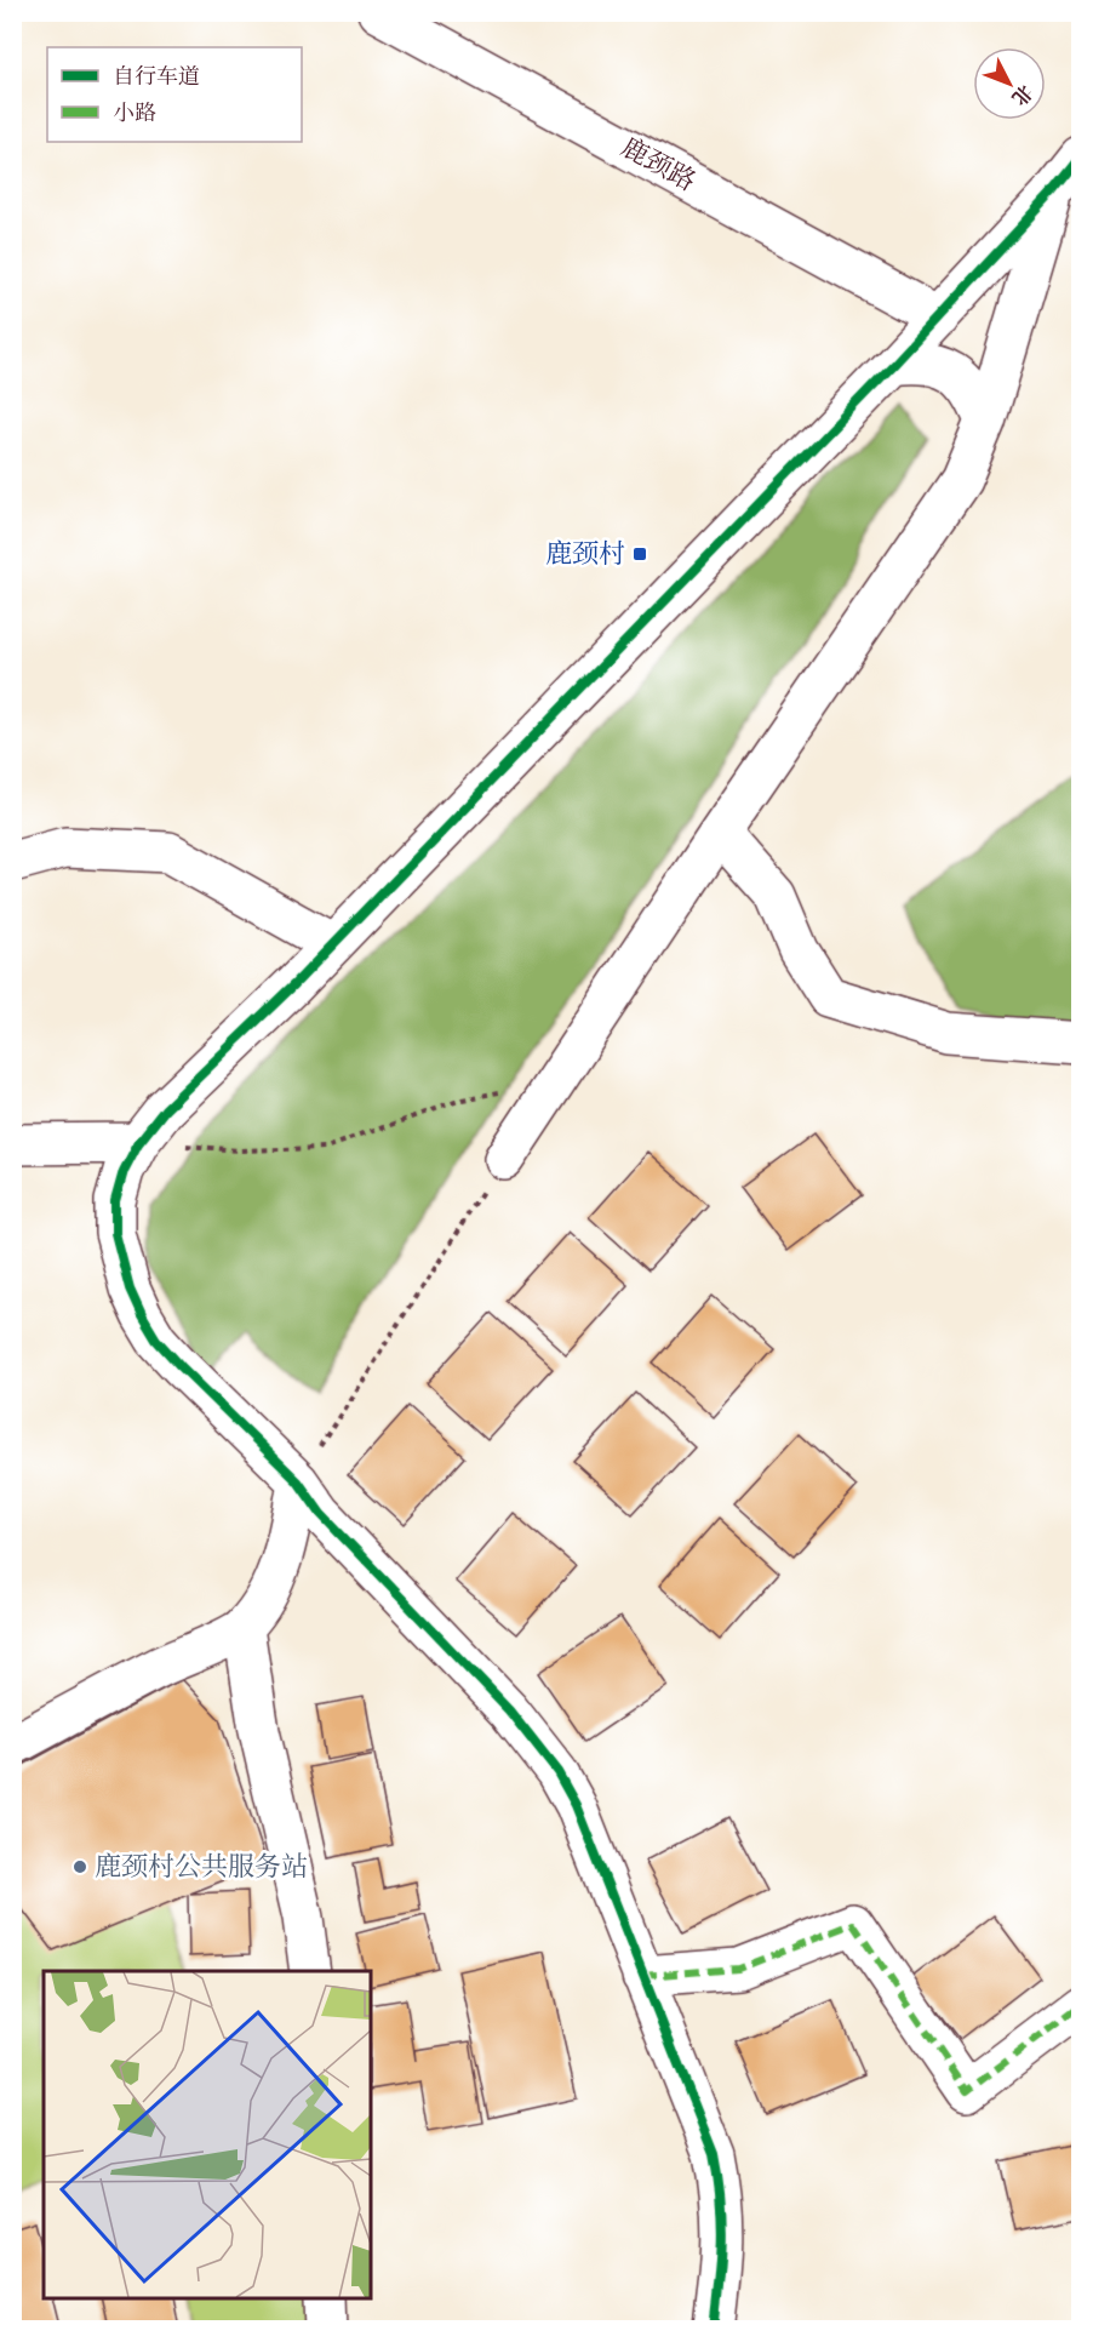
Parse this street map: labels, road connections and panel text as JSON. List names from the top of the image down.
{
  "streets": {
    "street": ["鹿颈路"]
  },
  "places": {
    "transit": ["鹿颈村"],
    "other": ["鹿颈村公共服务站"]
  },
  "legend": ["自行车道", "小路"],
  "north": "bottom right"
}
